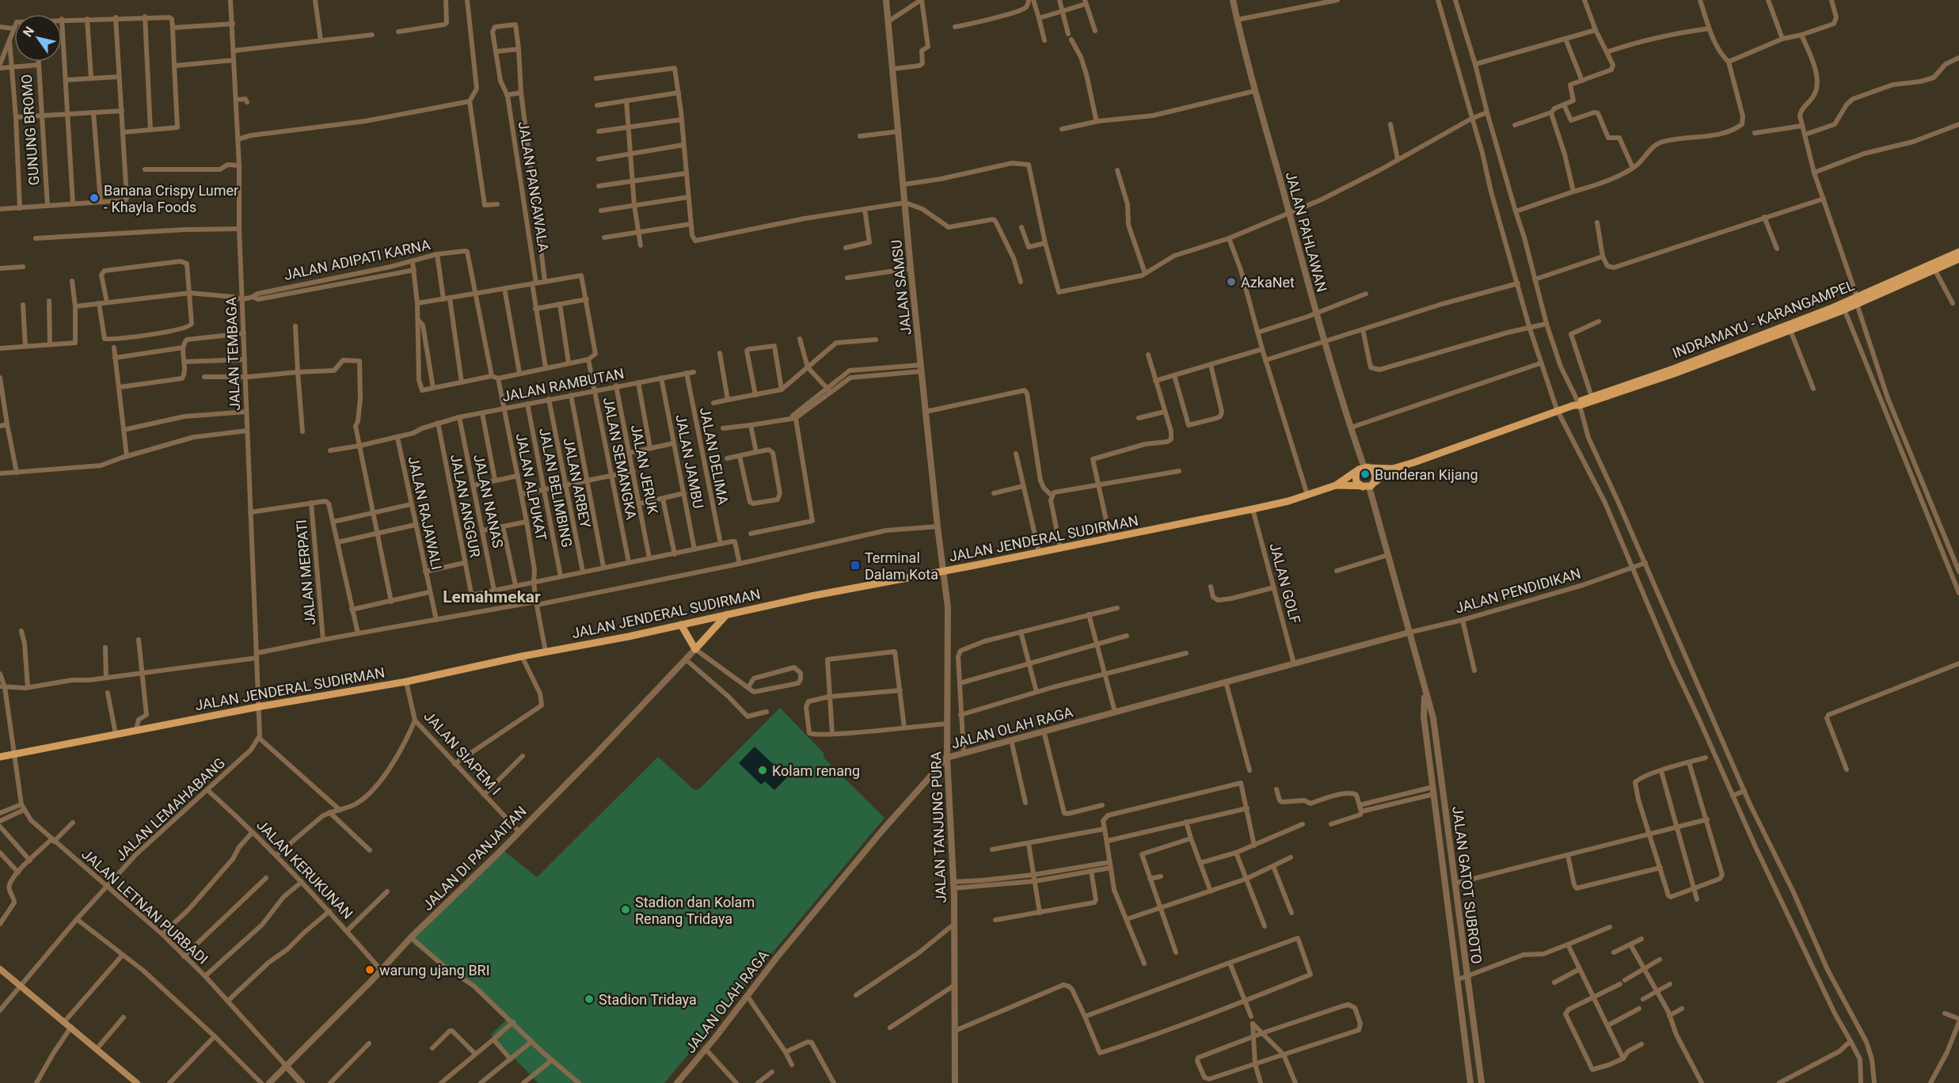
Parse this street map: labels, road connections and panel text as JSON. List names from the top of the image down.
{
  "streets": {
    "main road": ["INDRAMAYU - KARANGAMPEL", "JALAN JENDERAL SUDIRMAN"],
    "street": [
      "GUNUNG BROMO",
      "JALAN PANCAWALA",
      "JALAN PAHLAWAN",
      "JALAN ADIPATI KARNA",
      "JALAN SAMSU",
      "JALAN TEMBAGA",
      "JALAN RAMBUTAN",
      "JALAN DELIMA",
      "JALAN SEMANGKA",
      "JALAN JAMBU",
      "JALAN JERUK",
      "JALAN ARBEY",
      "JALAN ALPUKAT",
      "JALAN BELIMBING",
      "JALAN NANAS",
      "JALAN ANGGUR",
      "JALAN RAJAWALI",
      "JALAN MERPATI",
      "JALAN GOLF",
      "JALAN PENDIDIKAN",
      "JALAN OLAH RAGA",
      "JALAN SIAPEM I",
      "JALAN LEMAHABANG",
      "JALAN TANJUNG PURA",
      "JALAN DI PANJAITAN",
      "JALAN KERUKUNAN",
      "JALAN GATOT SUBROTO",
      "JALAN LETNAN PURBADI"
    ]
  },
  "crossings": [
    ["JALAN ADIPATI KARNA", "JALAN TEMBAGA"],
    ["JALAN ADIPATI KARNA", "JALAN ALPUKAT"],
    ["JALAN SAMSU", "JALAN JENDERAL SUDIRMAN"],
    ["JALAN SAMSU", "JALAN TANJUNG PURA"],
    ["JALAN TEMBAGA", "JALAN JENDERAL SUDIRMAN"],
    ["JALAN RAMBUTAN", "JALAN DELIMA"],
    ["JALAN RAMBUTAN", "JALAN SEMANGKA"],
    ["JALAN RAMBUTAN", "JALAN JAMBU"],
    ["JALAN RAMBUTAN", "JALAN JERUK"],
    ["JALAN RAMBUTAN", "JALAN ARBEY"],
    ["JALAN RAMBUTAN", "JALAN ALPUKAT"],
    ["JALAN RAMBUTAN", "JALAN BELIMBING"],
    ["JALAN RAMBUTAN", "JALAN NANAS"],
    ["JALAN RAMBUTAN", "JALAN ANGGUR"],
    ["JALAN RAMBUTAN", "JALAN RAJAWALI"],
    ["JALAN ALPUKAT", "JALAN JENDERAL SUDIRMAN"],
    ["JALAN NANAS", "JALAN ANGGUR"],
    ["JALAN JENDERAL SUDIRMAN", "JALAN GOLF"],
    ["JALAN JENDERAL SUDIRMAN", "JALAN SIAPEM I"],
    ["JALAN JENDERAL SUDIRMAN", "JALAN TANJUNG PURA"],
    ["JALAN GOLF", "JALAN OLAH RAGA"],
    ["JALAN PENDIDIKAN", "JALAN OLAH RAGA"],
    ["JALAN PENDIDIKAN", "JALAN GATOT SUBROTO"],
    ["JALAN OLAH RAGA", "JALAN TANJUNG PURA"],
    ["JALAN OLAH RAGA", "JALAN GATOT SUBROTO"],
    ["JALAN SIAPEM I", "JALAN DI PANJAITAN"],
    ["JALAN LEMAHABANG", "JALAN KERUKUNAN"],
    ["JALAN LEMAHABANG", "JALAN LETNAN PURBADI"],
    ["JALAN DI PANJAITAN", "JALAN KERUKUNAN"],
    ["JALAN DI PANJAITAN", "JALAN LETNAN PURBADI"]
  ],
  "districts": ["Lemahmekar"],
  "places": {
    "other": [
      "Banana Crispy Lumer - Khayla Foods",
      "AzkaNet",
      "Bunderan Kijang",
      "Kolam renang",
      "Stadion dan Kolam Renang Tridaya",
      "warung ujang BRI",
      "Stadion Tridaya"
    ],
    "transit": ["Terminal Dalam Kota"]
  },
  "north": "top left"
}
